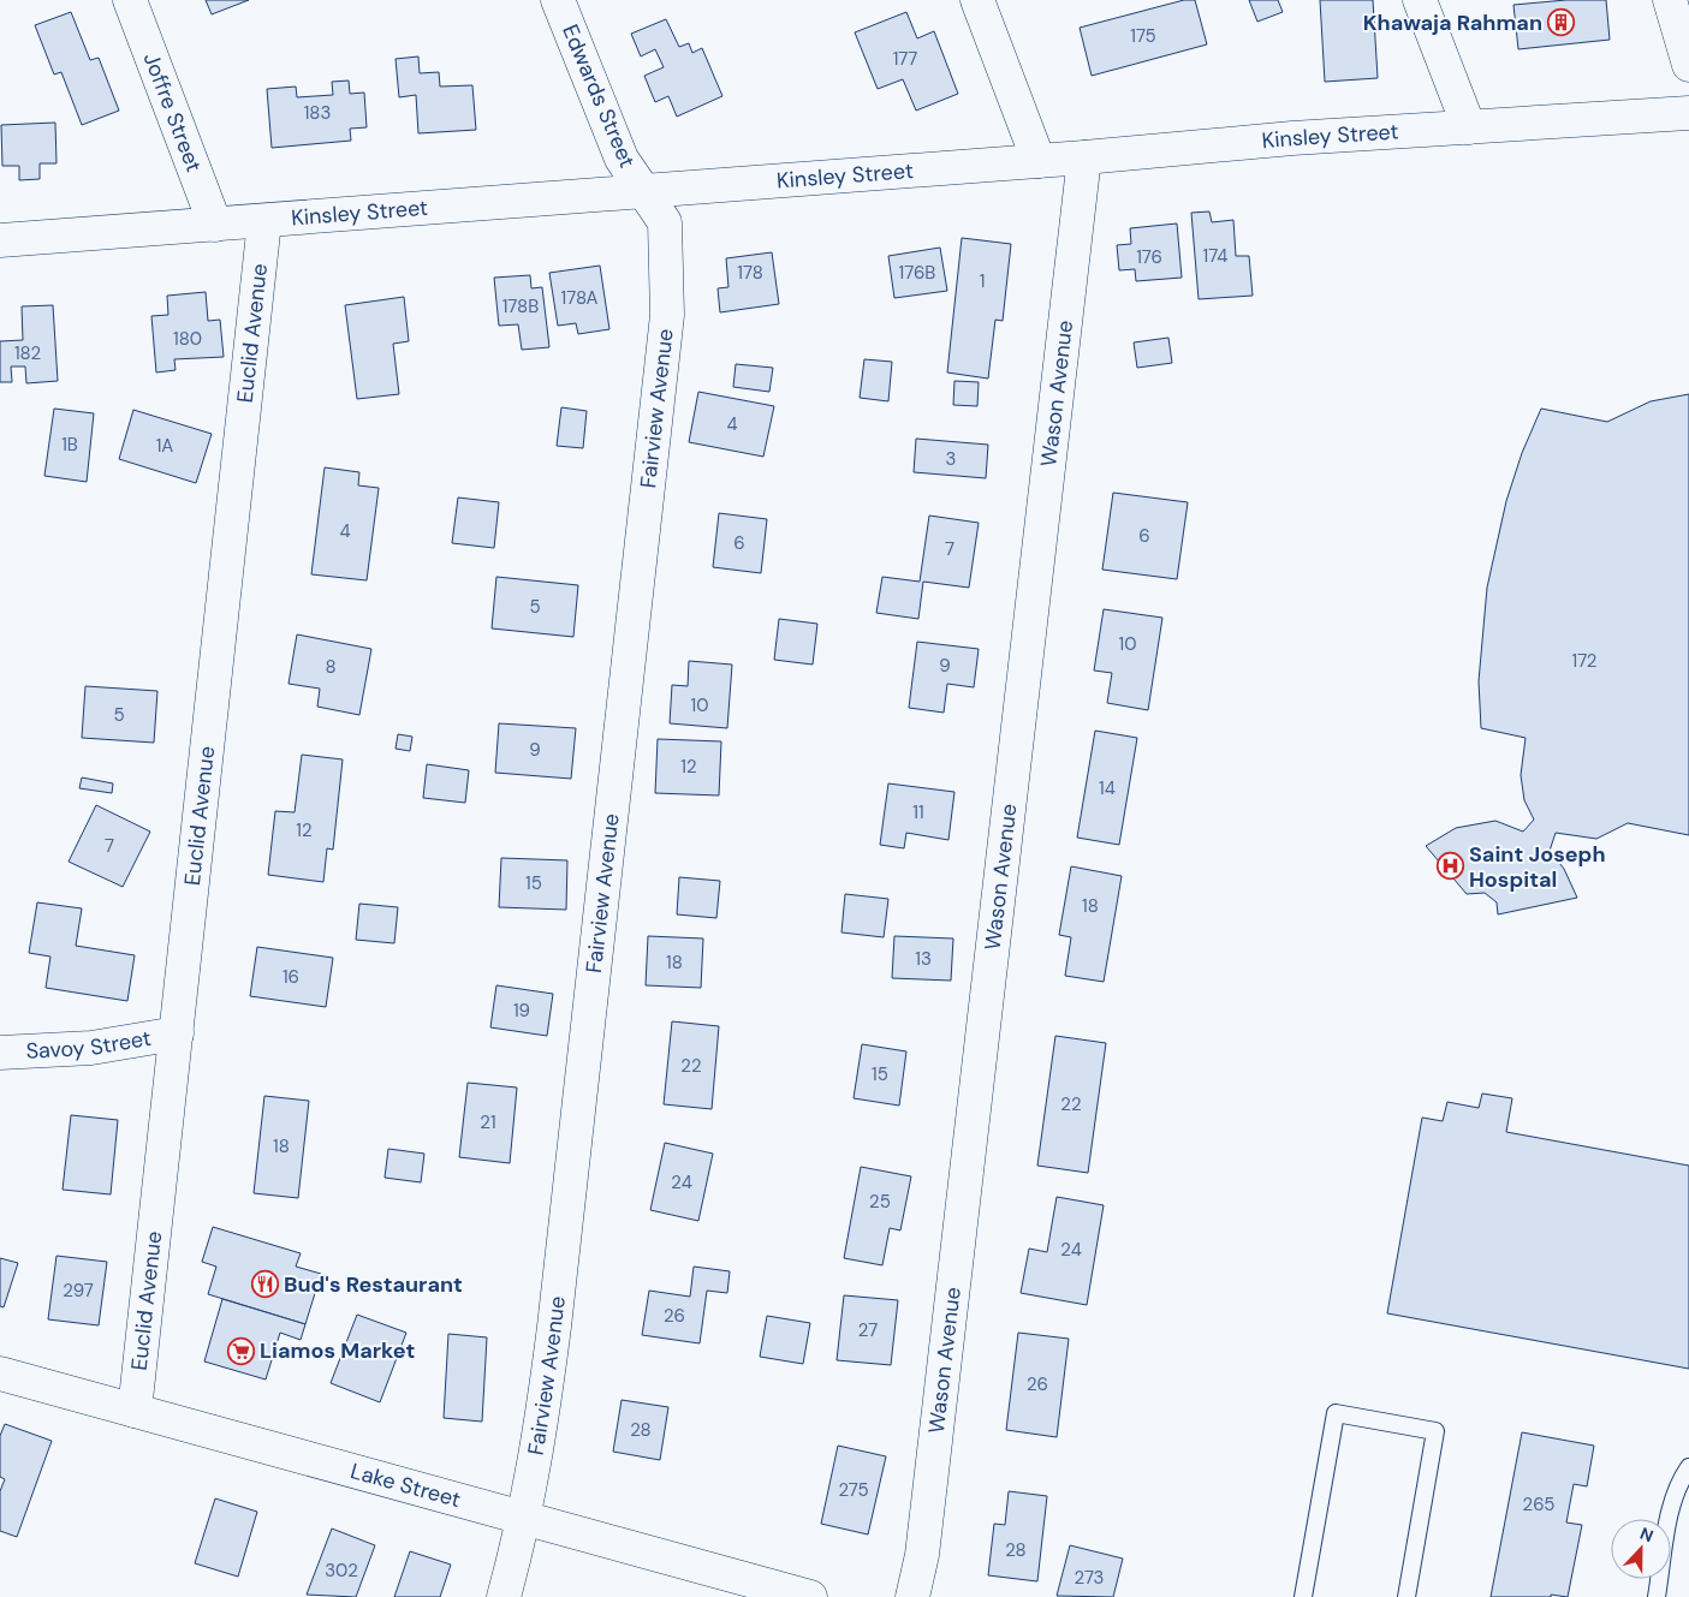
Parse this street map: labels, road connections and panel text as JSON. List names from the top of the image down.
{
  "streets": {
    "street": [
      "Edwards Street",
      "Joffre Street",
      "Kinsley Street",
      "Euclid Avenue",
      "Wason Avenue",
      "Fairview Avenue",
      "Savoy Street",
      "Lake Street"
    ]
  },
  "crossings": [
    ["Edwards Street", "Kinsley Street"],
    ["Edwards Street", "Fairview Avenue"],
    ["Joffre Street", "Kinsley Street"],
    ["Kinsley Street", "Euclid Avenue"],
    ["Kinsley Street", "Wason Avenue"],
    ["Kinsley Street", "Fairview Avenue"],
    ["Euclid Avenue", "Savoy Street"],
    ["Euclid Avenue", "Lake Street"],
    ["Fairview Avenue", "Lake Street"]
  ],
  "places": {
    "building": ["Khawaja Rahman"],
    "hospital": ["Saint Joseph Hospital"],
    "restaurant": ["Bud's Restaurant"],
    "supermarket": ["Liamos Market"]
  },
  "house_numbers": [
    "175",
    "177",
    "183",
    "174",
    "176",
    "178",
    "176B",
    "1",
    "178A",
    "178B",
    "180",
    "182",
    "4",
    "1B",
    "1A",
    "3",
    "4",
    "6",
    "6",
    "7",
    "5",
    "10",
    "172",
    "9",
    "8",
    "10",
    "5",
    "9",
    "12",
    "14",
    "11",
    "12",
    "7",
    "15",
    "18",
    "13",
    "18",
    "16",
    "19",
    "22",
    "15",
    "22",
    "21",
    "18",
    "24",
    "25",
    "24",
    "297",
    "26",
    "27",
    "26",
    "28",
    "275",
    "265",
    "28",
    "302",
    "273"
  ],
  "north": "top"
}
